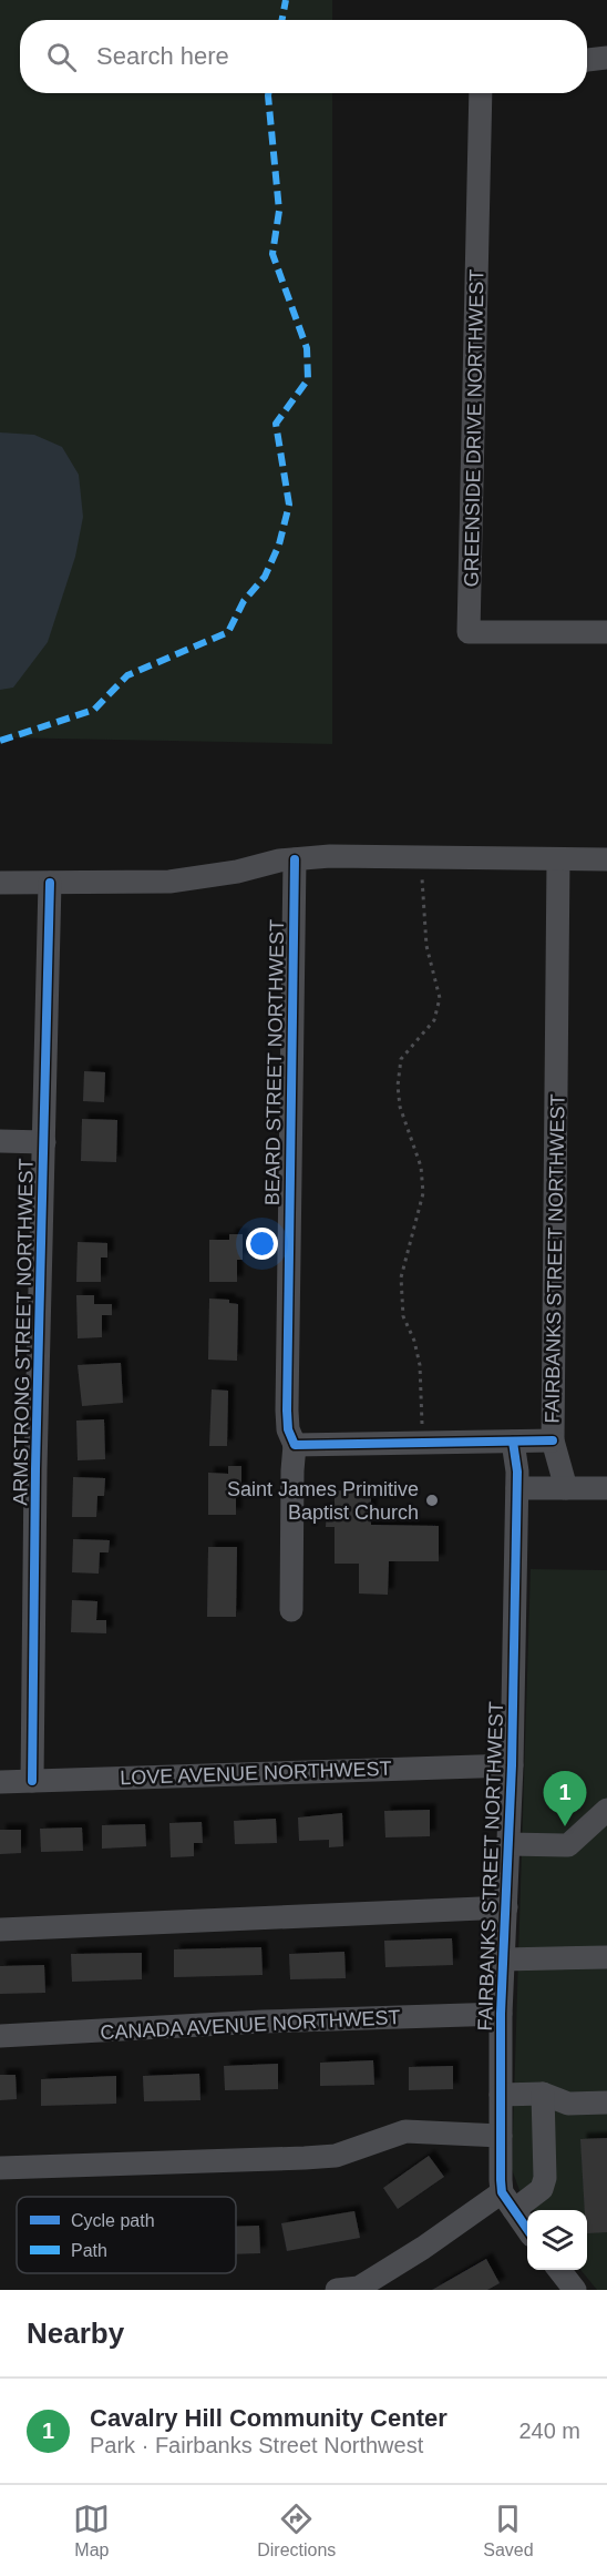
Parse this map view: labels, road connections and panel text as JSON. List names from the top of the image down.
{
  "streets": {
    "street": [
      "GREENSIDE DRIVE NORTHWEST",
      "BEARD STREET NORTHWEST",
      "FAIRBANKS STREET NORTHWEST",
      "ARMSTRONG STREET NORTHWEST",
      "LOVE AVENUE NORTHWEST",
      "CANADA AVENUE NORTHWEST"
    ]
  },
  "crossings": [
    ["FAIRBANKS STREET NORTHWEST", "LOVE AVENUE NORTHWEST"],
    ["FAIRBANKS STREET NORTHWEST", "CANADA AVENUE NORTHWEST"],
    ["ARMSTRONG STREET NORTHWEST", "LOVE AVENUE NORTHWEST"]
  ],
  "places": ["Saint James Primitive Baptist Church"],
  "legend": ["Cycle path", "Path"],
  "page": {
    "search": "Search here",
    "pins": "1",
    "heading": "Nearby",
    "list": [
      {
        "mark": "1",
        "name": "Cavalry Hill Community Center",
        "note": "Park · Fairbanks Street Northwest",
        "value": "240 m"
      }
    ],
    "nav": ["Map", "Directions", "Saved"]
  }
}
